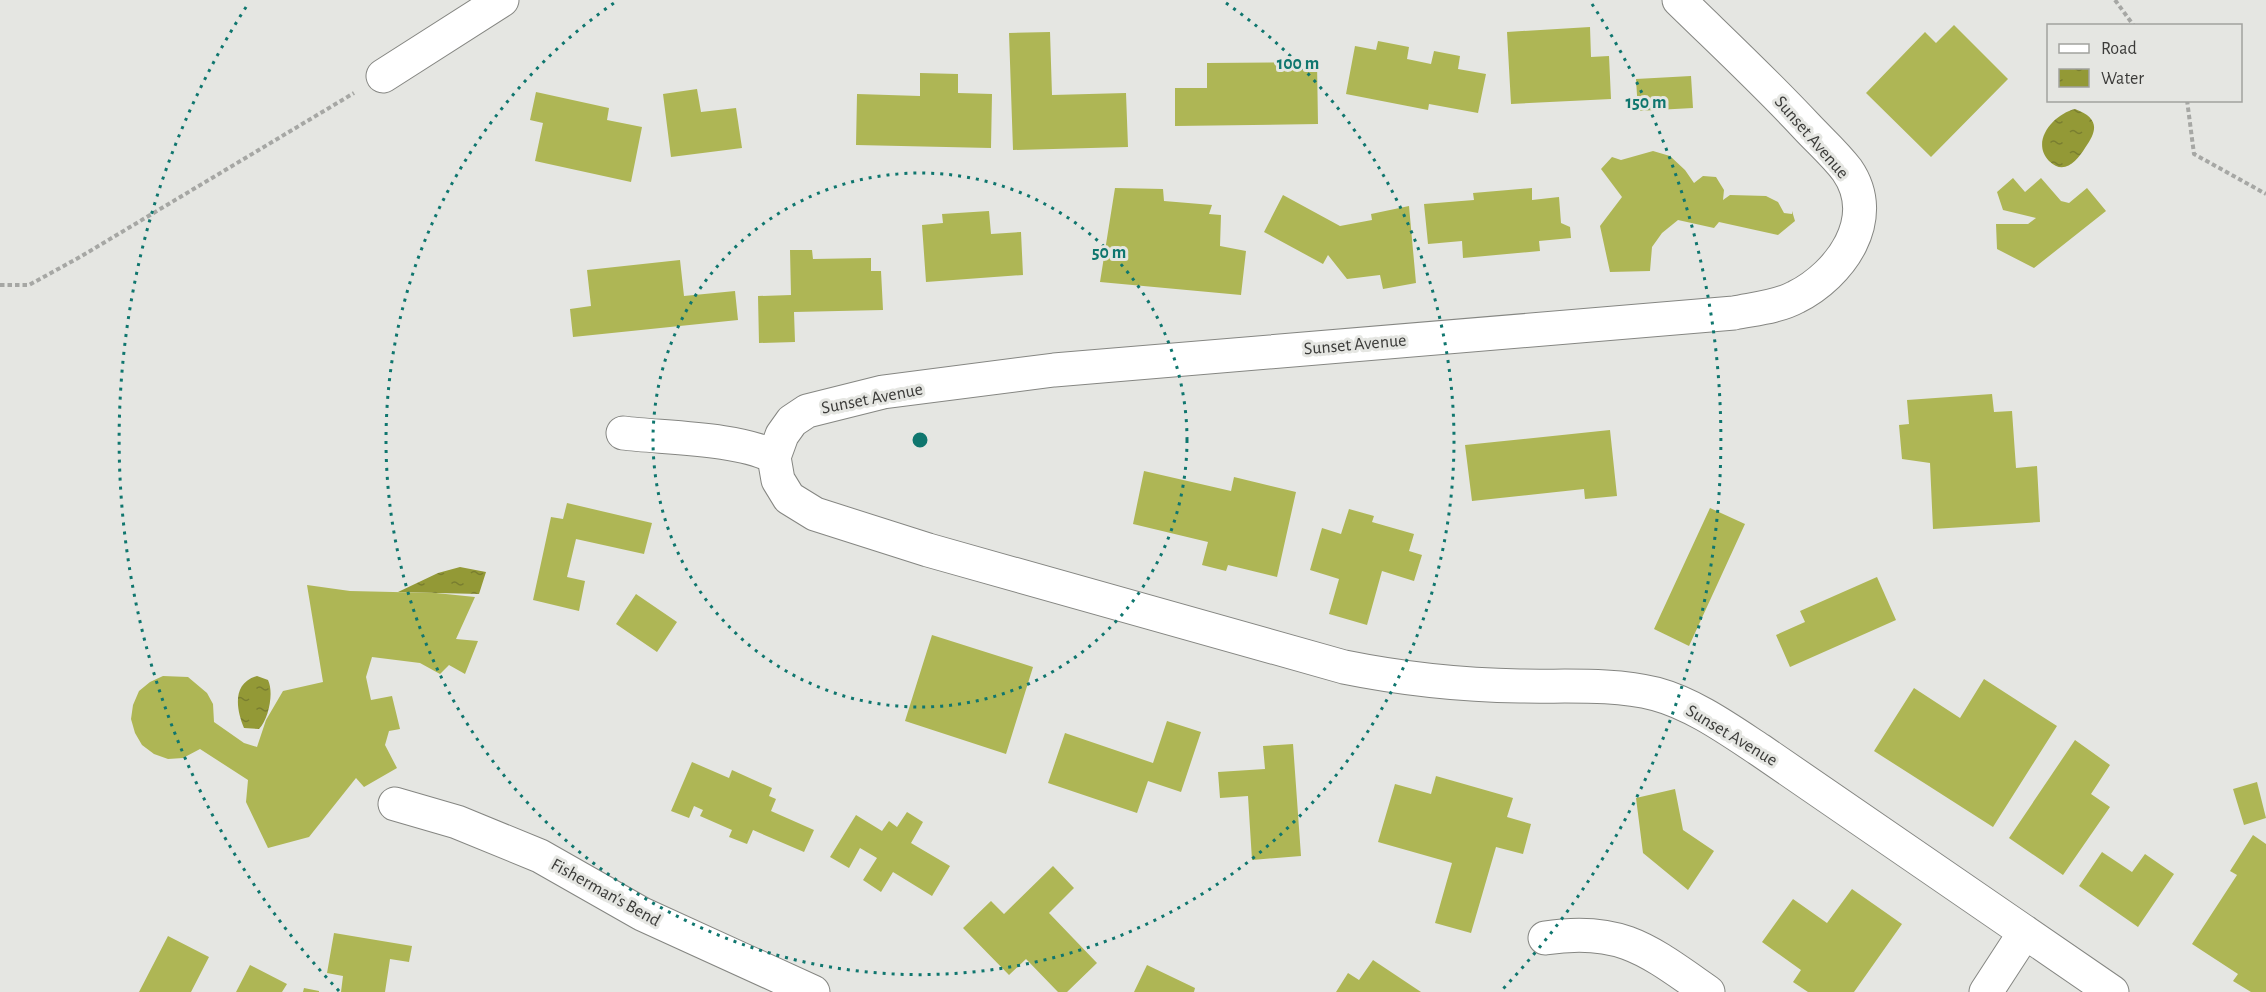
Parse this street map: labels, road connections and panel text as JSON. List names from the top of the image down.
{
  "streets": {
    "street": ["Sunset Avenue", "Fisherman's Bend"]
  },
  "legend": ["Road", "Water"],
  "rings": ["100 m", "150 m", "50 m"]
}
